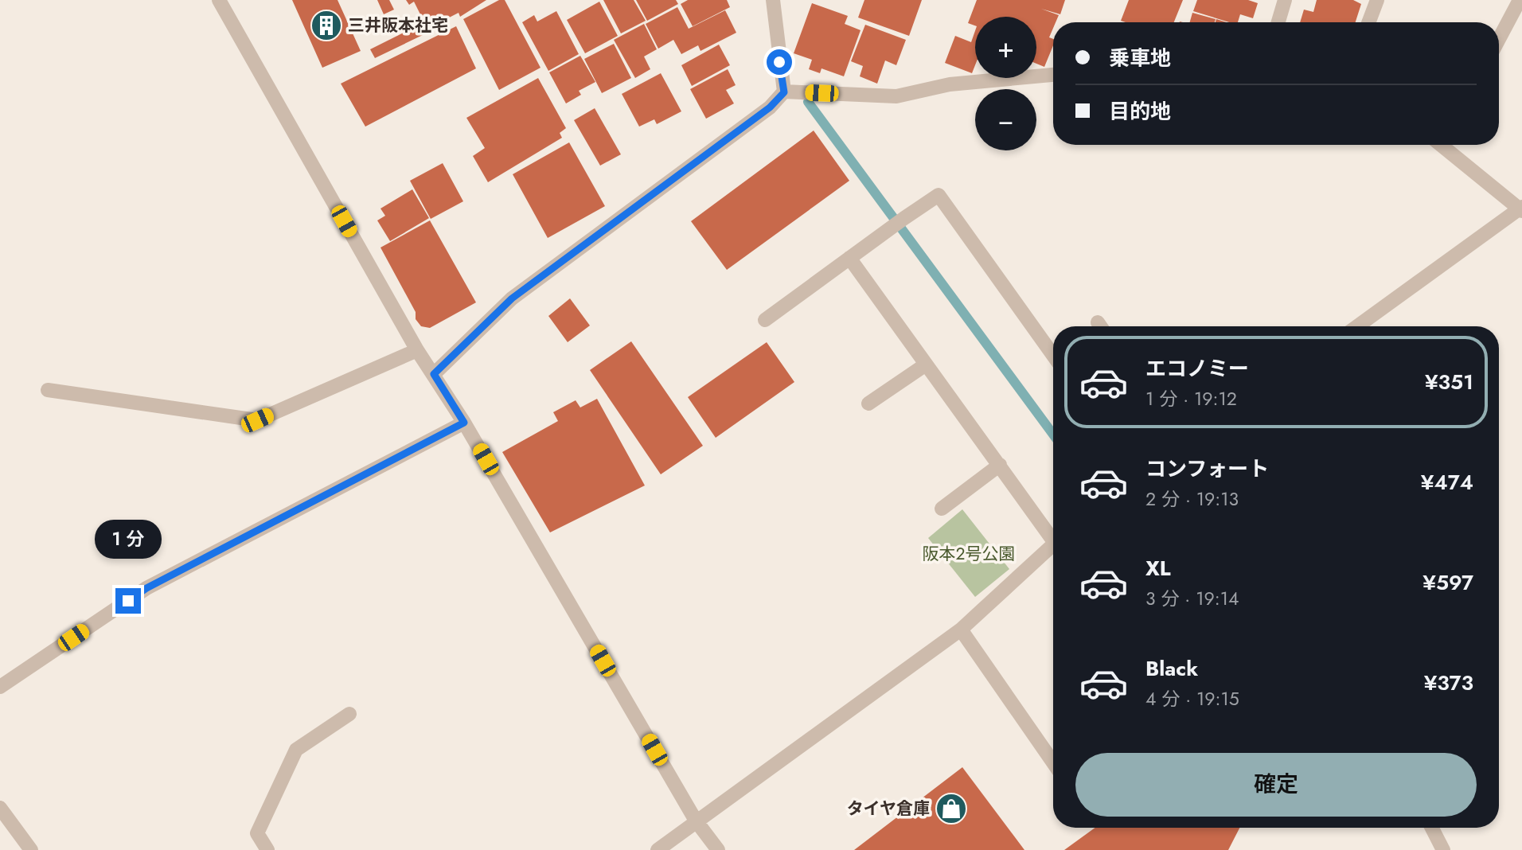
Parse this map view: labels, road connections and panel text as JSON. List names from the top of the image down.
{
  "parks": ["阪本2号公園"],
  "places": {
    "building": ["三井阪本社宅"],
    "shop": ["タイヤ倉庫"]
  },
  "page": {
    "map_buttons": ["+", "−"],
    "banner": ["乗車地", "目的地"],
    "list": [
      {
        "name": "エコノミー",
        "note": "1 分 · 19:12",
        "value": "¥351"
      },
      {
        "name": "コンフォート",
        "note": "2 分 · 19:13",
        "value": "¥474"
      },
      {
        "name": "XL",
        "note": "3 分 · 19:14",
        "value": "¥597"
      },
      {
        "name": "Black",
        "note": "4 分 · 19:15",
        "value": "¥373"
      }
    ],
    "bubble": "1 分",
    "buttons": "確定"
  }
}
